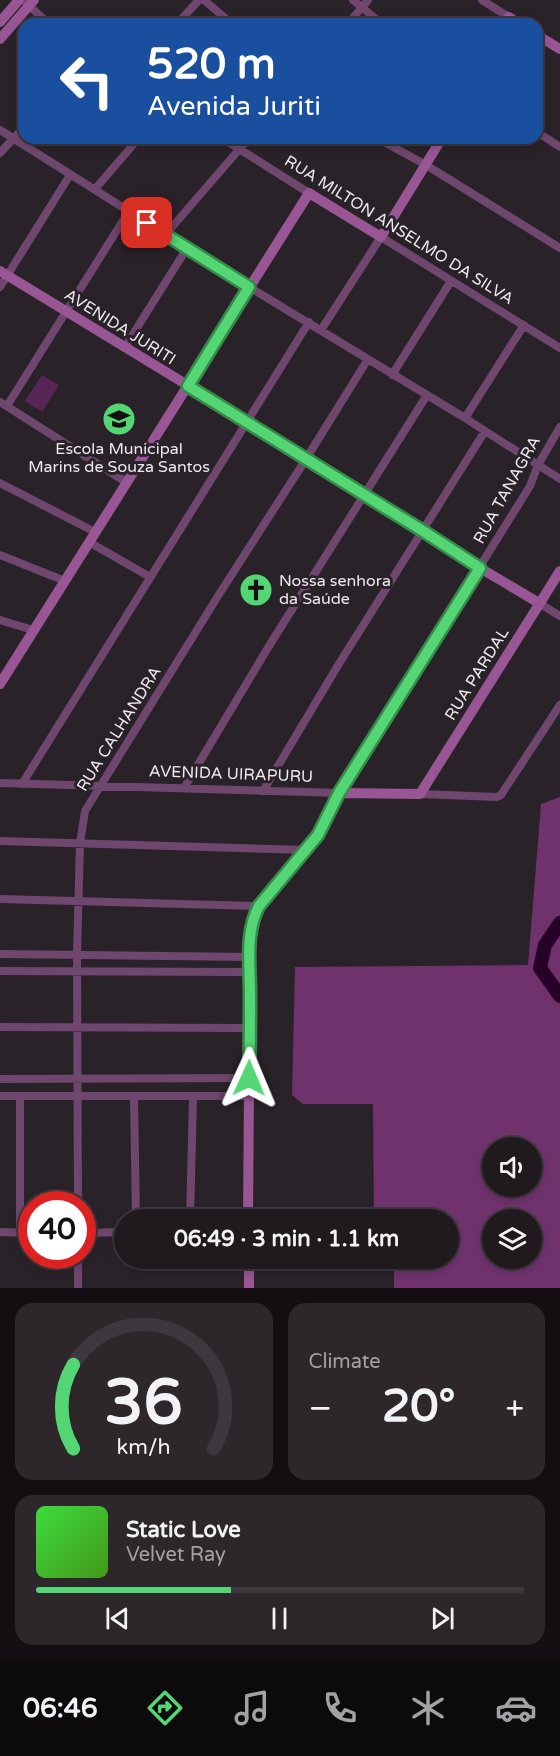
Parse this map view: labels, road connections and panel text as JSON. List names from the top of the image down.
{
  "streets": {
    "street": [
      "RUA MILTON ANSELMO DA SILVA",
      "AVENIDA JURITI",
      "RUA TANAGRA",
      "RUA PARDAL",
      "RUA CALHANDRA",
      "AVENIDA UIRAPURU"
    ]
  },
  "crossings": [
    ["AVENIDA JURITI", "RUA TANAGRA"],
    ["AVENIDA JURITI", "RUA PARDAL"],
    ["AVENIDA JURITI", "RUA CALHANDRA"],
    ["RUA TANAGRA", "AVENIDA UIRAPURU"],
    ["RUA PARDAL", "AVENIDA UIRAPURU"],
    ["RUA CALHANDRA", "AVENIDA UIRAPURU"]
  ],
  "places": {
    "school or university": ["Escola Municipal Marins de Souza Santos"],
    "church": ["Nossa senhora da Saúde"]
  },
  "page": {
    "turn": ["520 m", "Avenida Juriti"],
    "limit": "40",
    "trip": "06:49 · 3 min · 1.1 km",
    "tile": "Climate",
    "heat": ["−", "20°", "+"],
    "song": ["Static Love", "Velvet Ray"],
    "tabs": "06:46",
    "gauge": ["36", "km/h"]
  }
}
